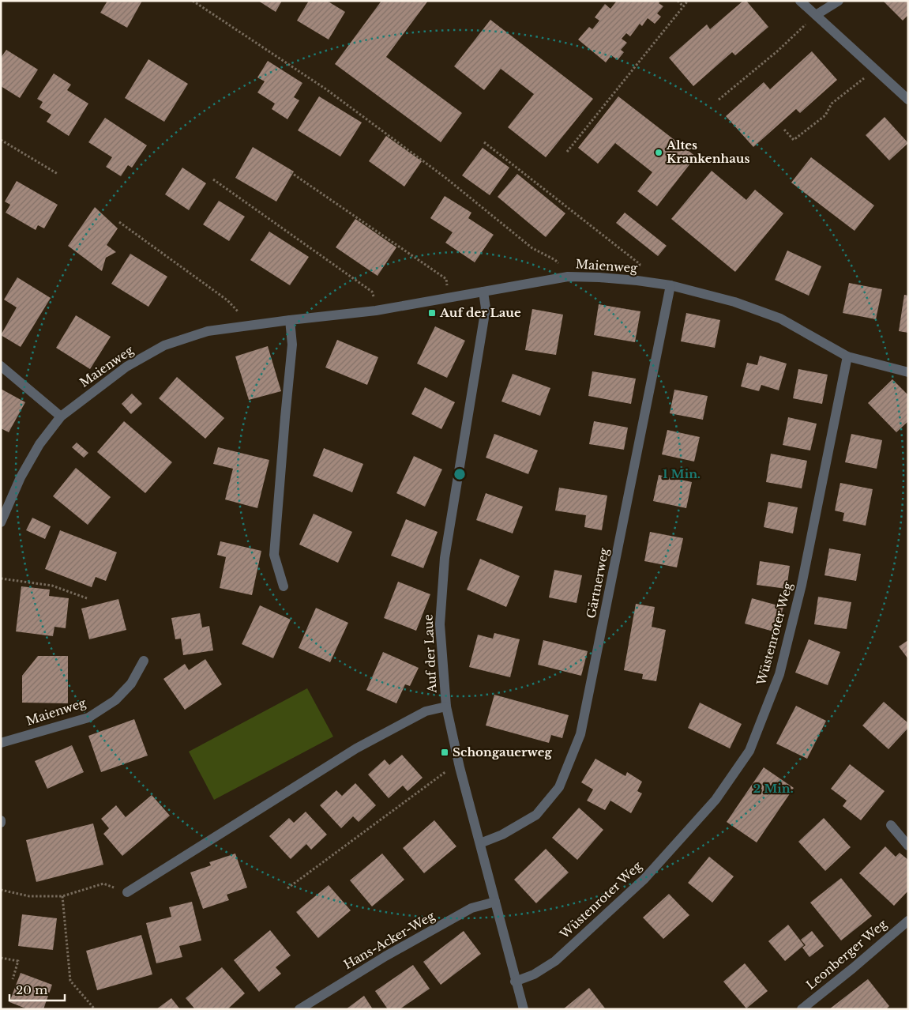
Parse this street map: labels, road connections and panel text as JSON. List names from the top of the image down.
{
  "streets": {
    "street": [
      "Maienweg",
      "Gärtnerweg",
      "Wüstenroter Weg",
      "Auf der Laue",
      "Hans-Acker-Weg",
      "Leonberger Weg"
    ]
  },
  "crossings": [
    ["Maienweg", "Gärtnerweg"],
    ["Maienweg", "Wüstenroter Weg"],
    ["Maienweg", "Auf der Laue"],
    ["Gärtnerweg", "Auf der Laue"],
    ["Wüstenroter Weg", "Auf der Laue"],
    ["Auf der Laue", "Hans-Acker-Weg"]
  ],
  "places": {
    "other": ["Altes Krankenhaus"],
    "transit": ["Auf der Laue", "Schongauerweg"]
  },
  "scale_bar": "20 m",
  "rings": ["1 Min.", "2 Min."]
}
